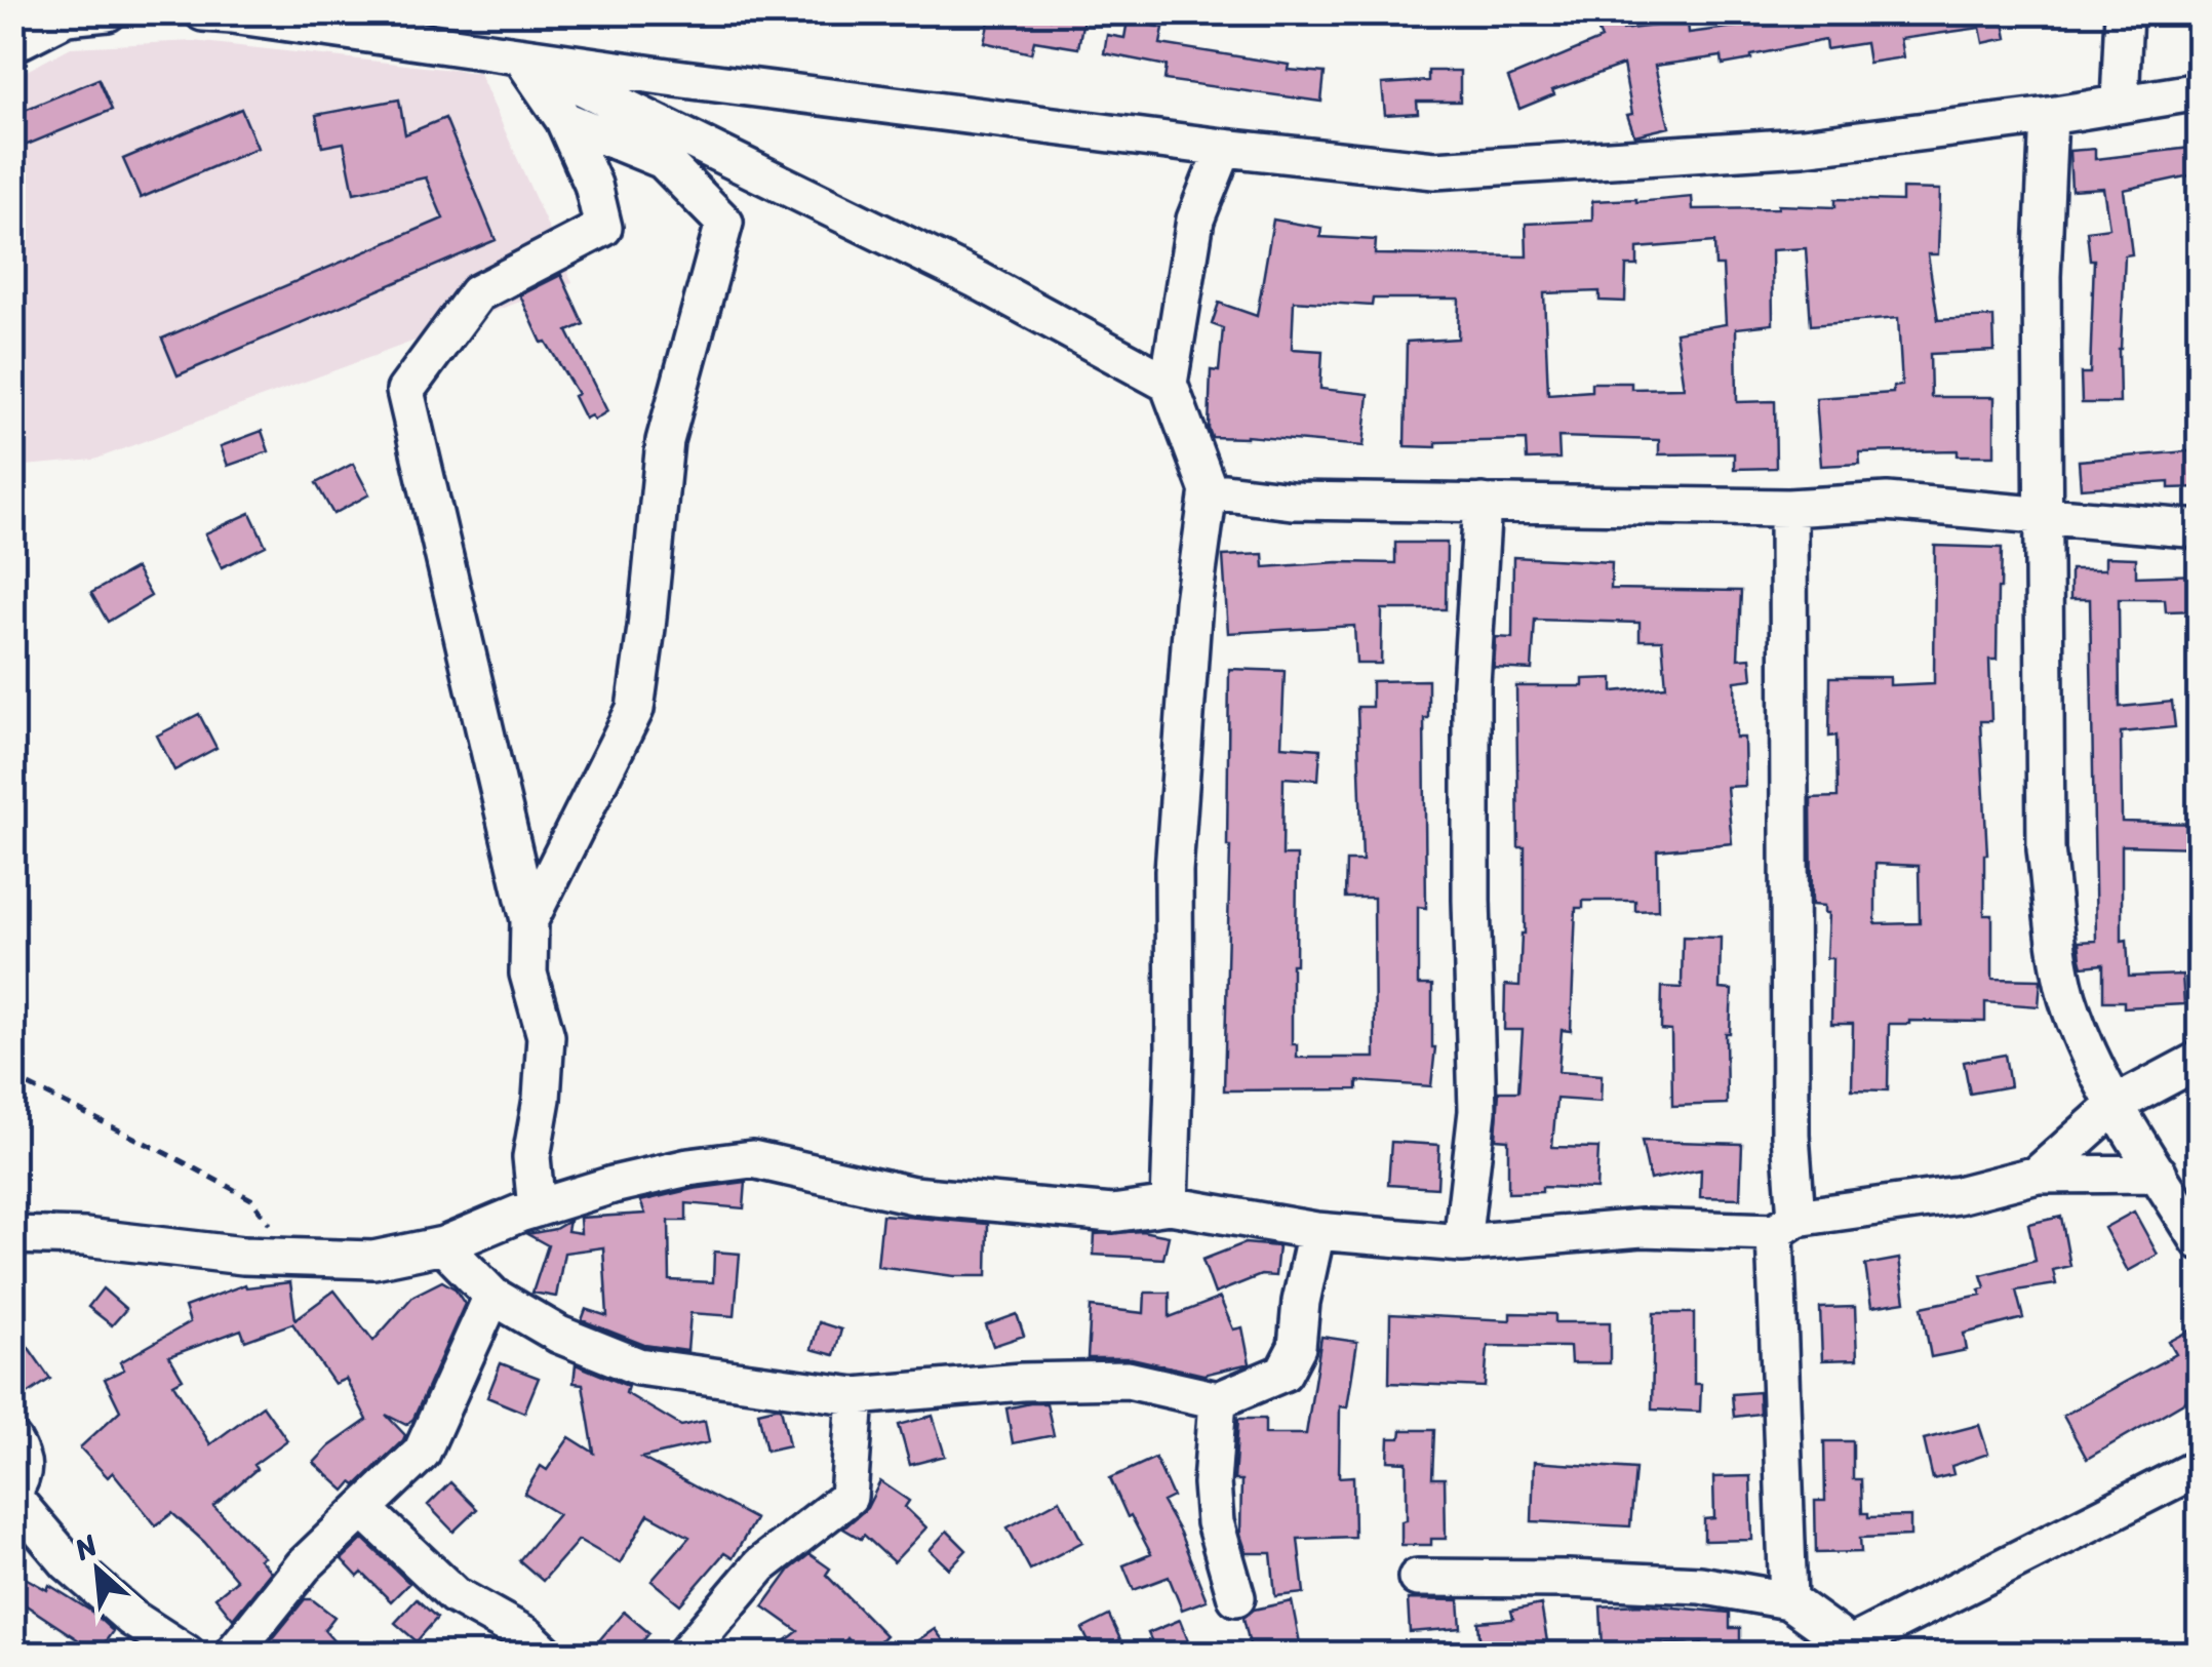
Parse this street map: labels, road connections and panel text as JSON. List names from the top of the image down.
{
  "north": "top left"
}
